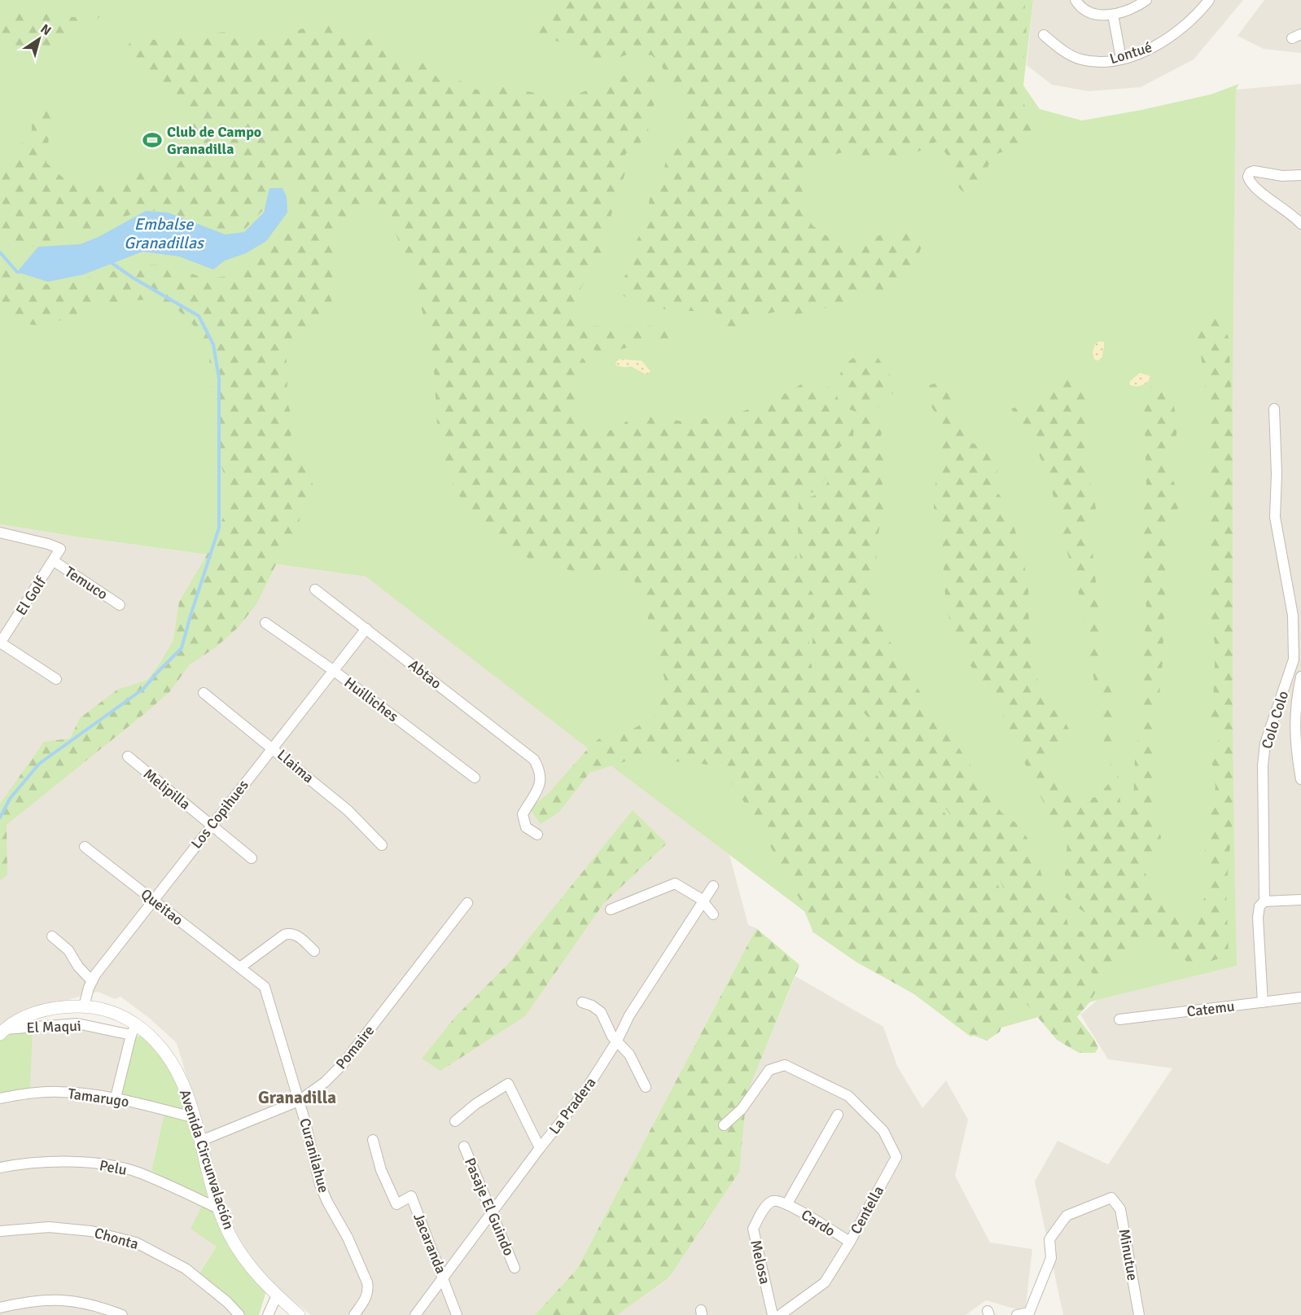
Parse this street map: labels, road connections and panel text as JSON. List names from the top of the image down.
{
  "streets": {
    "street": [
      "Lontué",
      "Temuco",
      "El Golf",
      "Abtao",
      "Huilliches",
      "Colo Colo",
      "Llaima",
      "Melipilla",
      "Los Copihues",
      "Queitao",
      "Catemu",
      "El Maqui",
      "Pomaire",
      "Tamarugo",
      "La Pradera",
      "Curanilahue",
      "Avenida Circunvalación",
      "Pelu",
      "Pasaje El Guindo",
      "Centella",
      "Cardo",
      "Chonta",
      "Jacaranda",
      "Minutue",
      "Melosa"
    ]
  },
  "crossings": [
    ["Temuco", "El Golf"],
    ["Abtao", "Los Copihues"],
    ["Huilliches", "Los Copihues"],
    ["Colo Colo", "Catemu"],
    ["Llaima", "Los Copihues"],
    ["Melipilla", "Los Copihues"],
    ["Los Copihues", "Queitao"],
    ["Los Copihues", "Avenida Circunvalación"],
    ["Queitao", "Curanilahue"],
    ["El Maqui", "Avenida Circunvalación"],
    ["Pomaire", "Curanilahue"],
    ["Pomaire", "Avenida Circunvalación"],
    ["Tamarugo", "Avenida Circunvalación"],
    ["La Pradera", "Pasaje El Guindo"],
    ["La Pradera", "Jacaranda"],
    ["Avenida Circunvalación", "Pelu"],
    ["Centella", "Cardo"],
    ["Cardo", "Melosa"]
  ],
  "districts": ["Granadilla"],
  "water": ["Embalse Granadillas"],
  "places": {
    "sports": ["Club de Campo Granadilla"]
  },
  "north": "top right"
}
